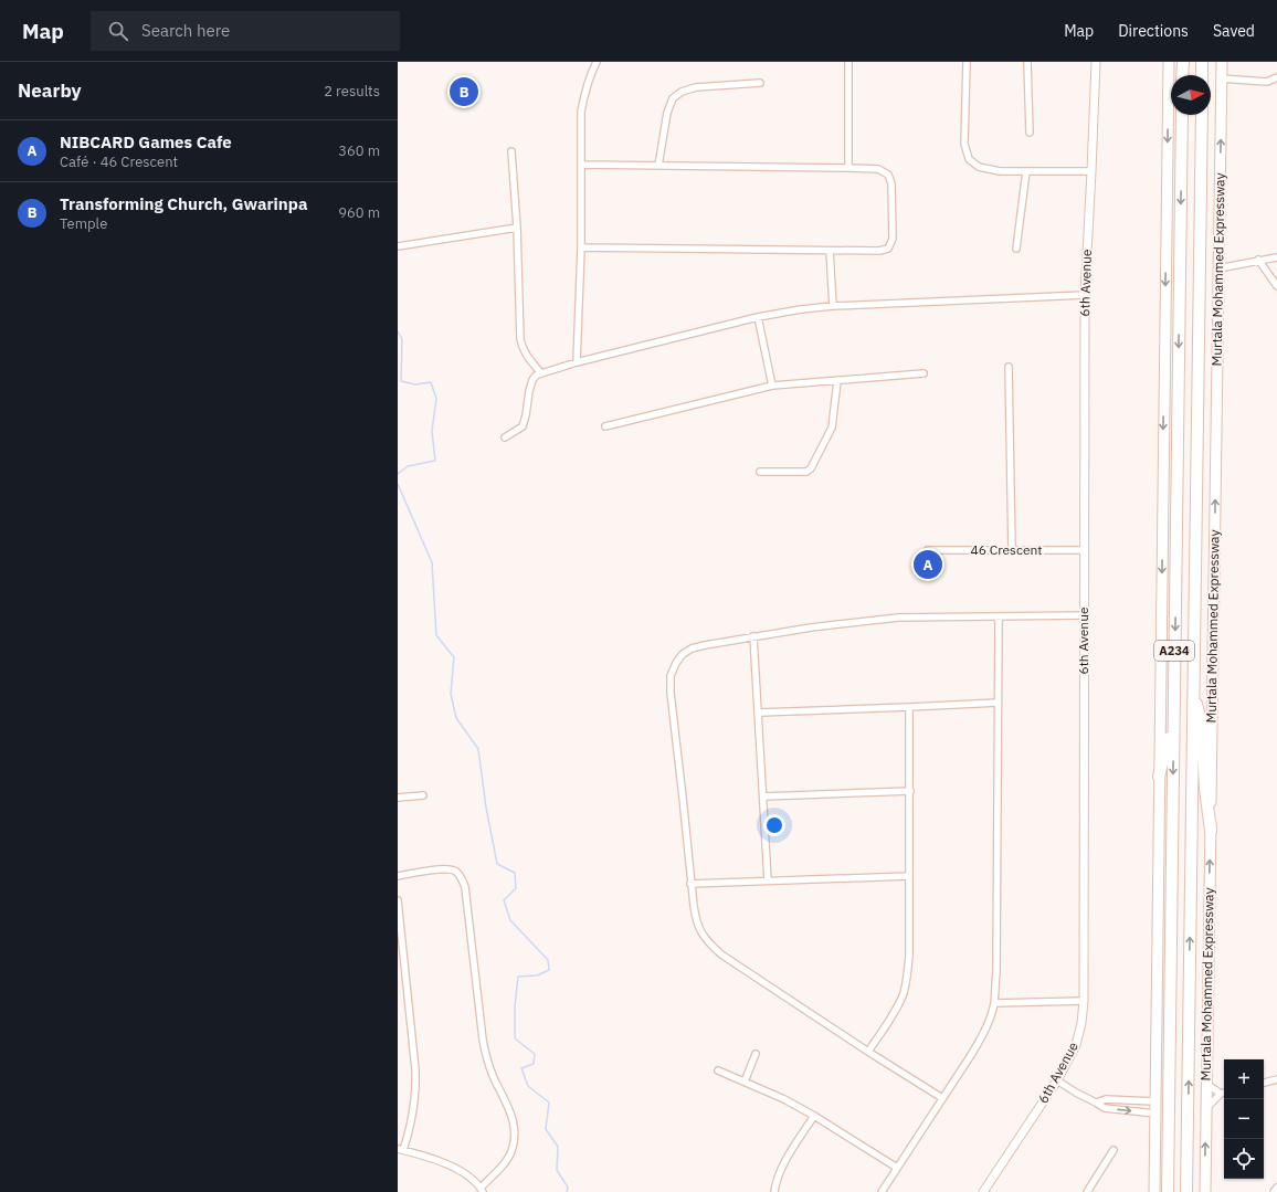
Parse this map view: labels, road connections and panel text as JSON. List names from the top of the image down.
{
  "streets": {
    "highway": ["Murtala Mohammed Expressway", "A234"],
    "street": ["6th Avenue", "46 Crescent"]
  },
  "crossings": [
    ["6th Avenue", "46 Crescent"]
  ],
  "north": "right",
  "page": {
    "header": "Map",
    "search": "Search here",
    "nav": ["Map", "Directions", "Saved"],
    "heading": ["Nearby", "2 results"],
    "pins": ["B", "A"],
    "list": [
      {
        "mark": "A",
        "name": "NIBCARD Games Cafe",
        "note": "Café · 46 Crescent",
        "value": "360 m"
      },
      {
        "mark": "B",
        "name": "Transforming Church, Gwarinpa",
        "note": "Temple",
        "value": "960 m"
      }
    ],
    "map_buttons": ["+", "−"]
  }
}
